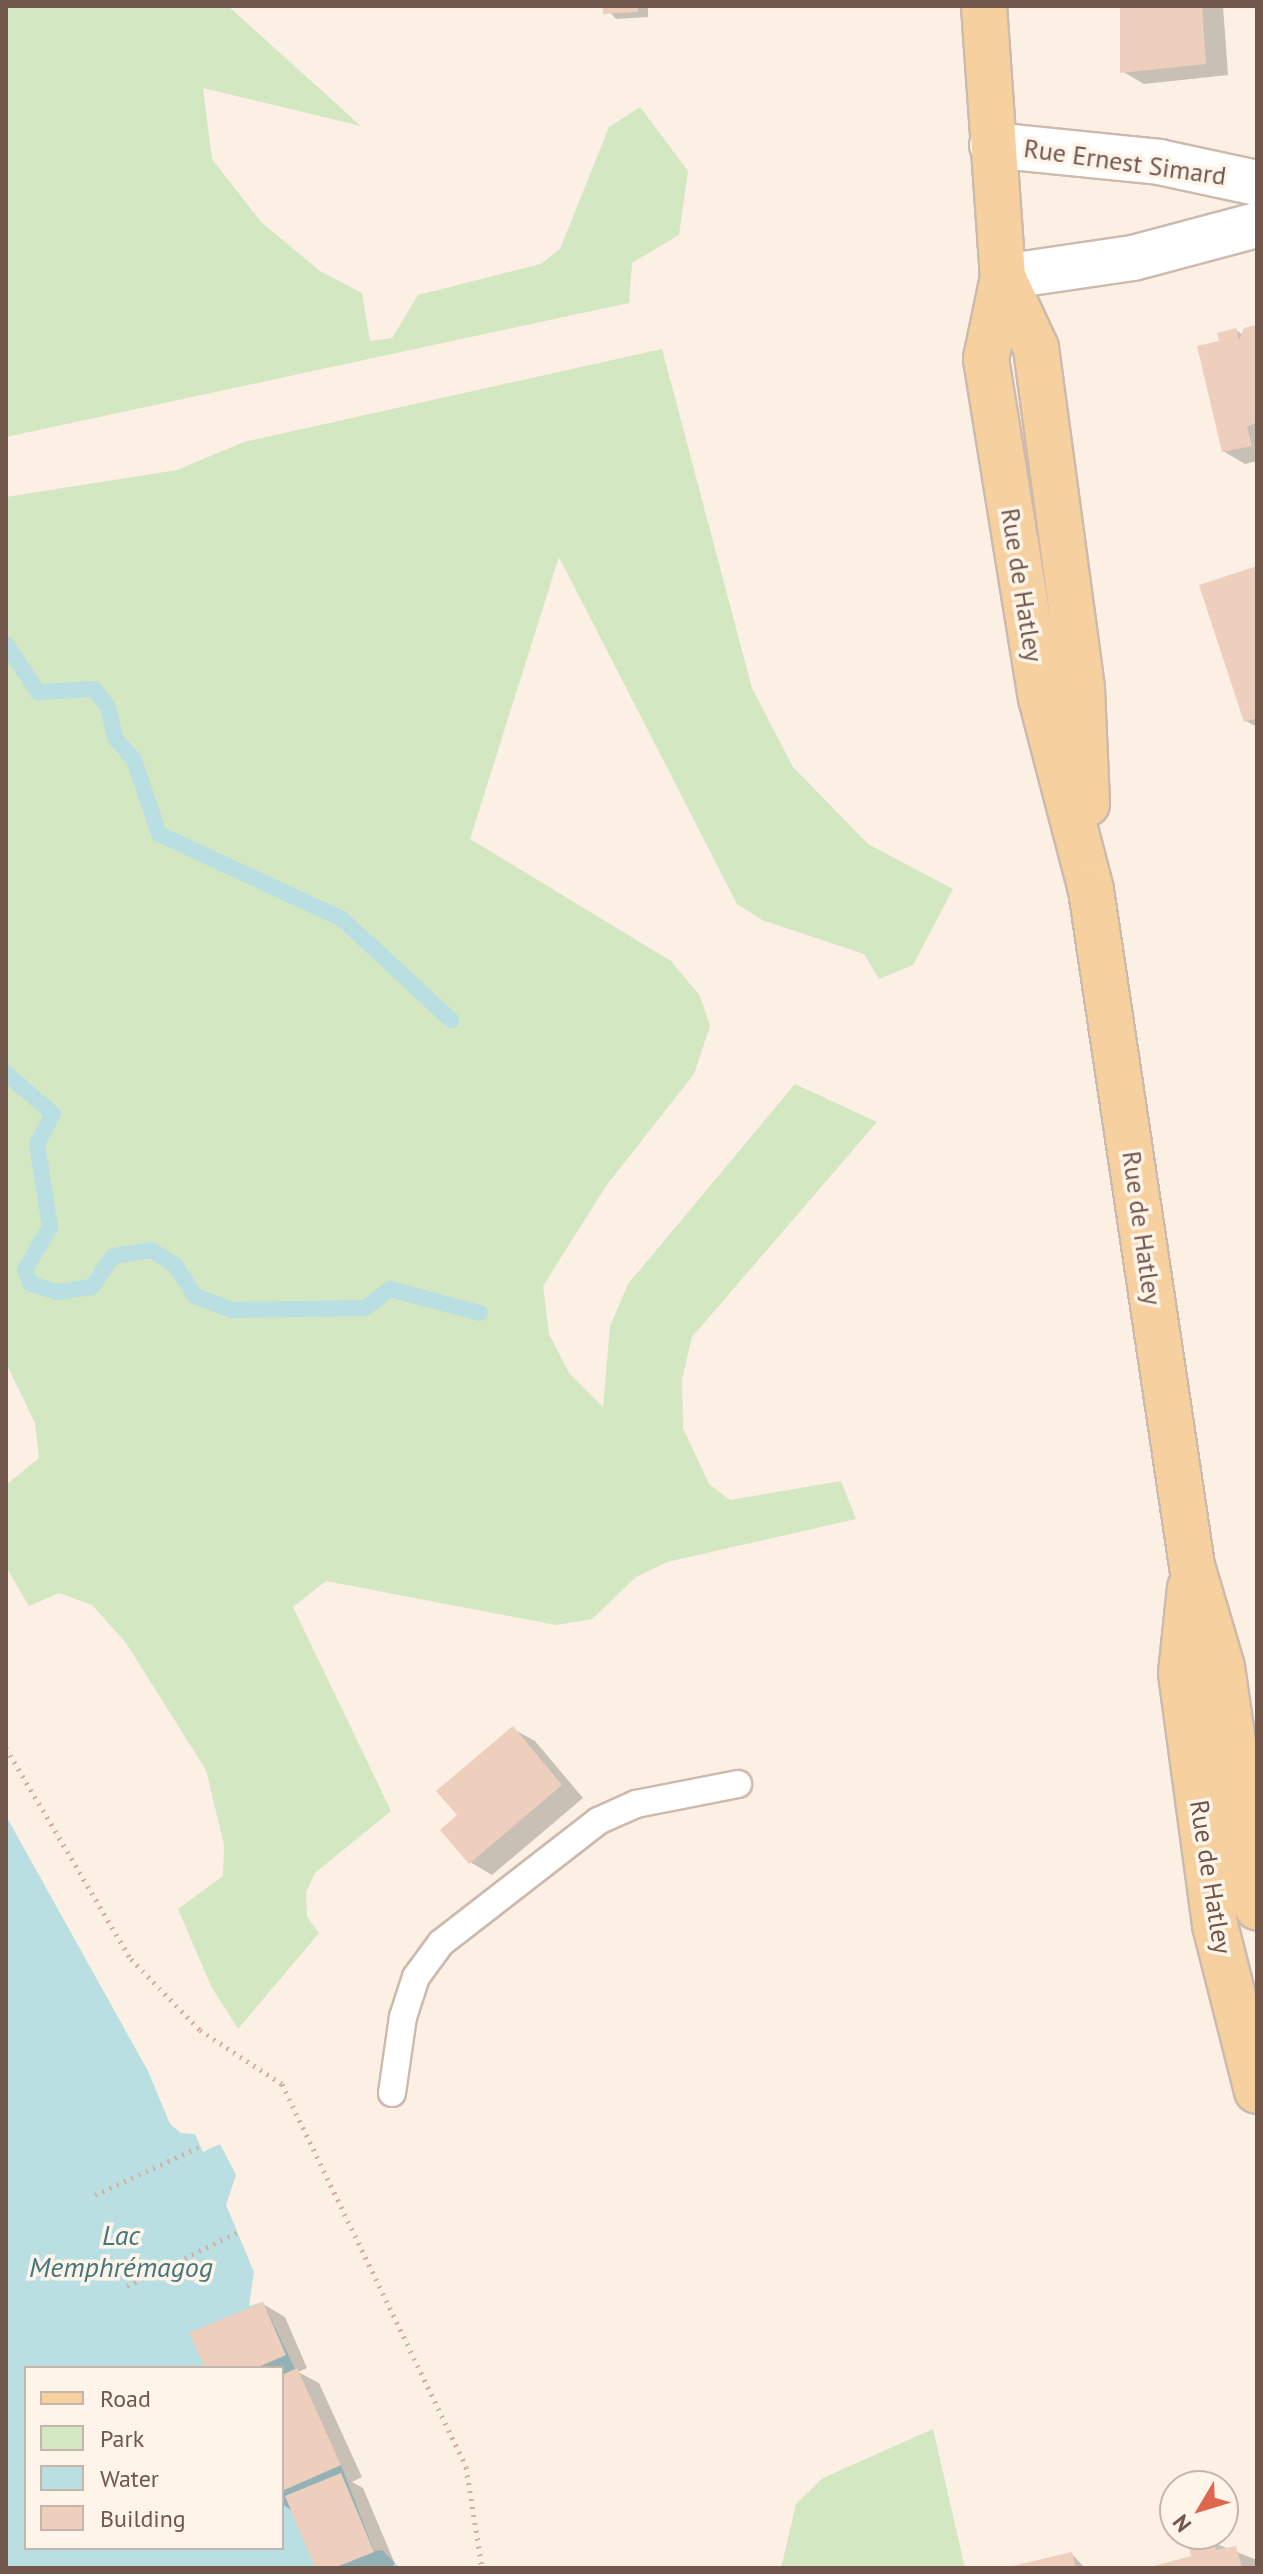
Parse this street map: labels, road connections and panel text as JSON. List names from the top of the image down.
{
  "streets": {
    "main road": ["Rue de Hatley"],
    "street": ["Rue Ernest Simard"]
  },
  "crossings": [
    ["Rue Ernest Simard", "Rue de Hatley"]
  ],
  "water": ["Lac Memphrémagog"],
  "legend": [
    "Road",
    "Park",
    "Water",
    "Building"
  ],
  "north": "bottom left"
}
